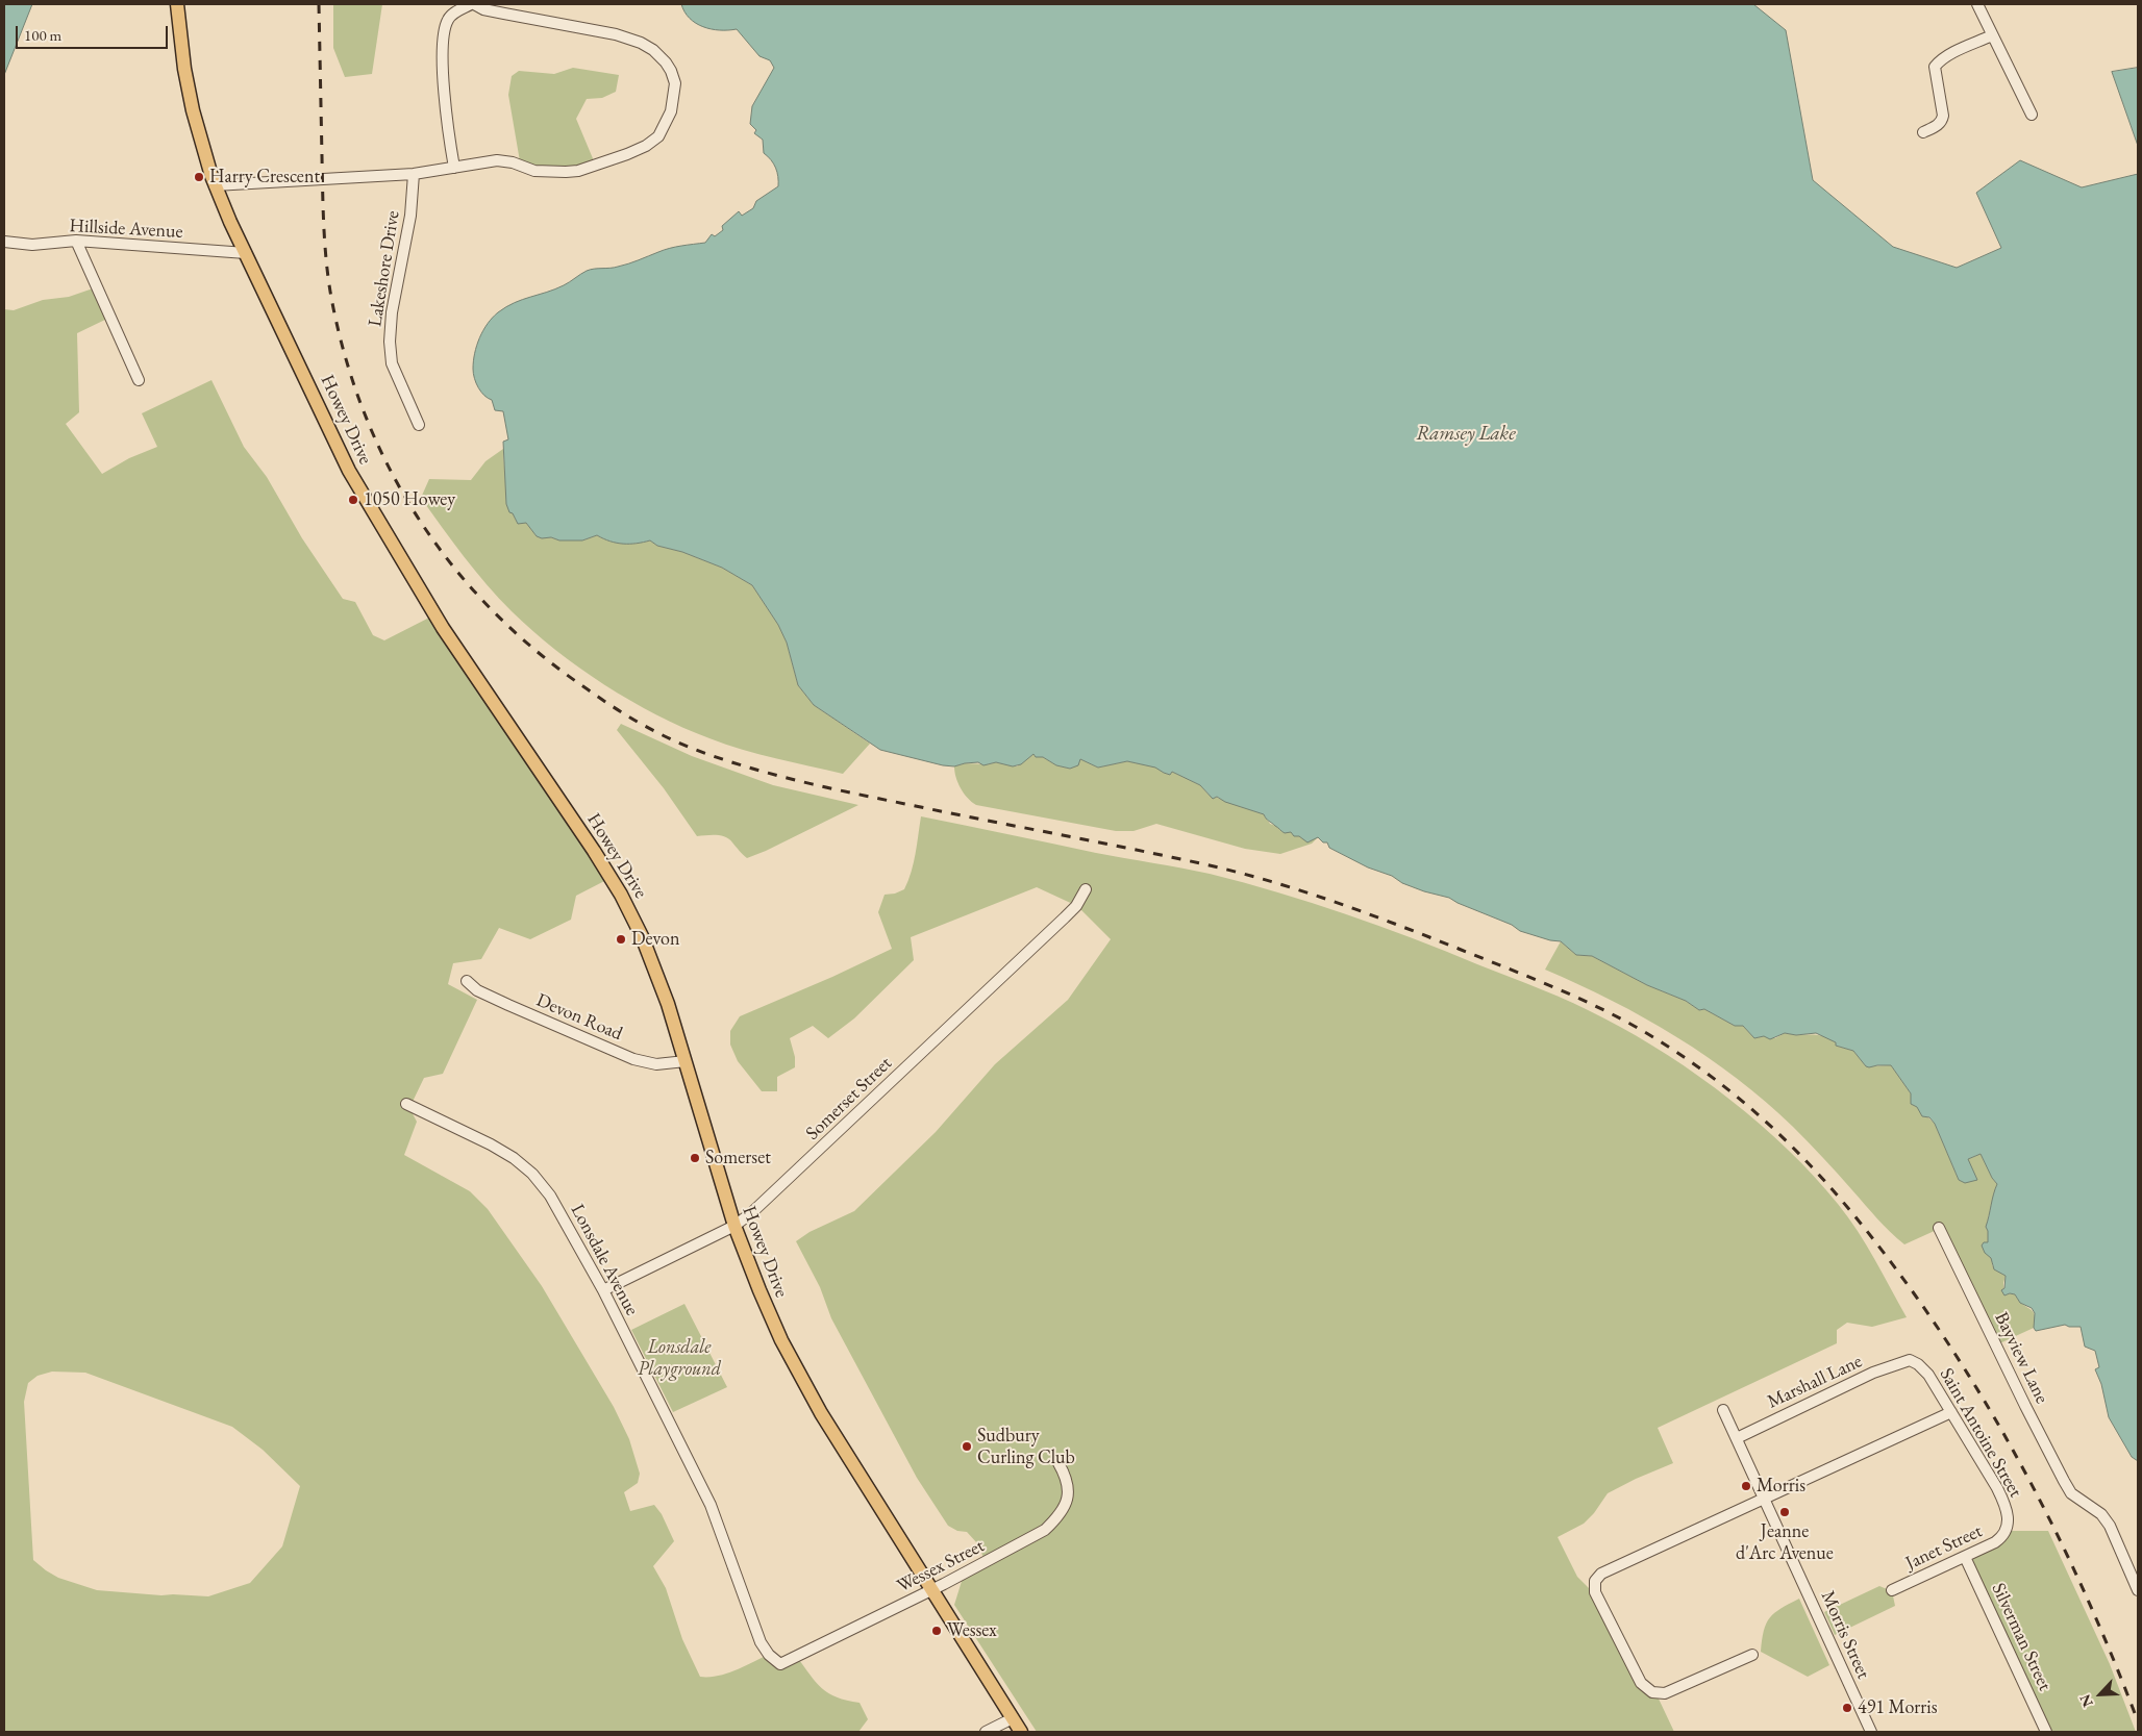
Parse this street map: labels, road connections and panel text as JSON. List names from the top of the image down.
{
  "streets": {
    "main road": ["Howey Drive"],
    "street": [
      "Hillside Avenue",
      "Lakeshore Drive",
      "Devon Road",
      "Somerset Street",
      "Lonsdale Avenue",
      "Bayview Lane",
      "Marshall Lane",
      "Saint Antoine Street",
      "Janet Street",
      "Wessex Street",
      "Morris Street",
      "Silverman Street"
    ]
  },
  "crossings": [
    ["Hillside Avenue", "Howey Drive"],
    ["Howey Drive", "Devon Road"],
    ["Howey Drive", "Somerset Street"],
    ["Howey Drive", "Wessex Street"],
    ["Somerset Street", "Lonsdale Avenue"],
    ["Lonsdale Avenue", "Wessex Street"],
    ["Marshall Lane", "Saint Antoine Street"],
    ["Marshall Lane", "Morris Street"],
    ["Saint Antoine Street", "Janet Street"],
    ["Janet Street", "Silverman Street"]
  ],
  "water": ["Ramsey Lake"],
  "parks": ["Lonsdale Playground"],
  "places": [
    "Harry Crescent",
    "1050 Howey",
    "Devon",
    "Somerset",
    "Sudbury Curling Club",
    "Morris",
    "Jeanne d'Arc Avenue",
    "Wessex",
    "491 Morris"
  ],
  "scale_bar": "100 m",
  "north": "bottom left"
}
